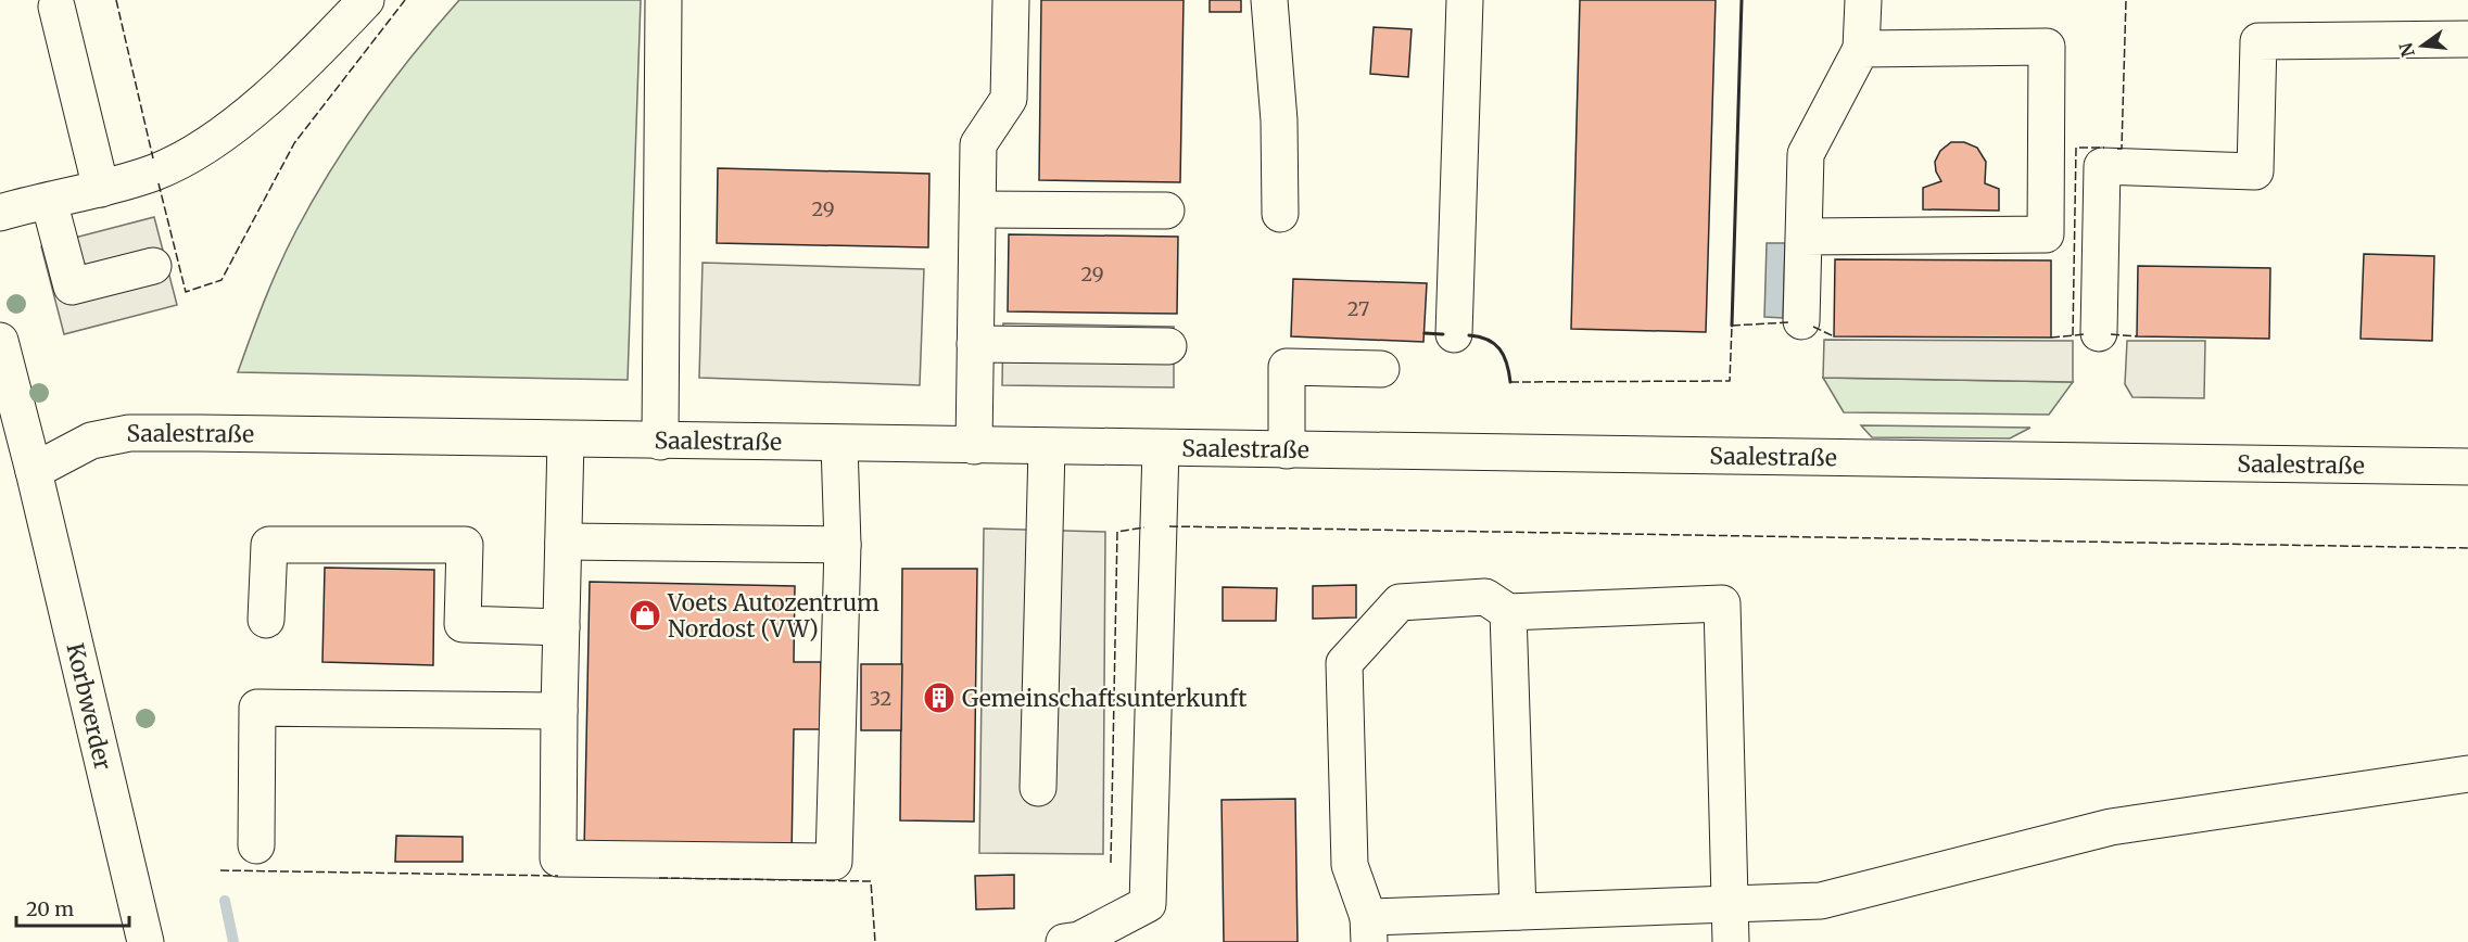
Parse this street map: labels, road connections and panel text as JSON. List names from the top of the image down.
{
  "streets": {
    "main road": ["Saalestraße", "Korbwerder"]
  },
  "crossings": [
    ["Saalestraße", "Korbwerder"]
  ],
  "places": {
    "shop": ["Voets Autozentrum Nordost (VW)"],
    "building": ["Gemeinschaftsunterkunft"]
  },
  "house_numbers": [
    "29",
    "29",
    "27",
    "32"
  ],
  "scale_bar": "20 m",
  "north": "left"
}
